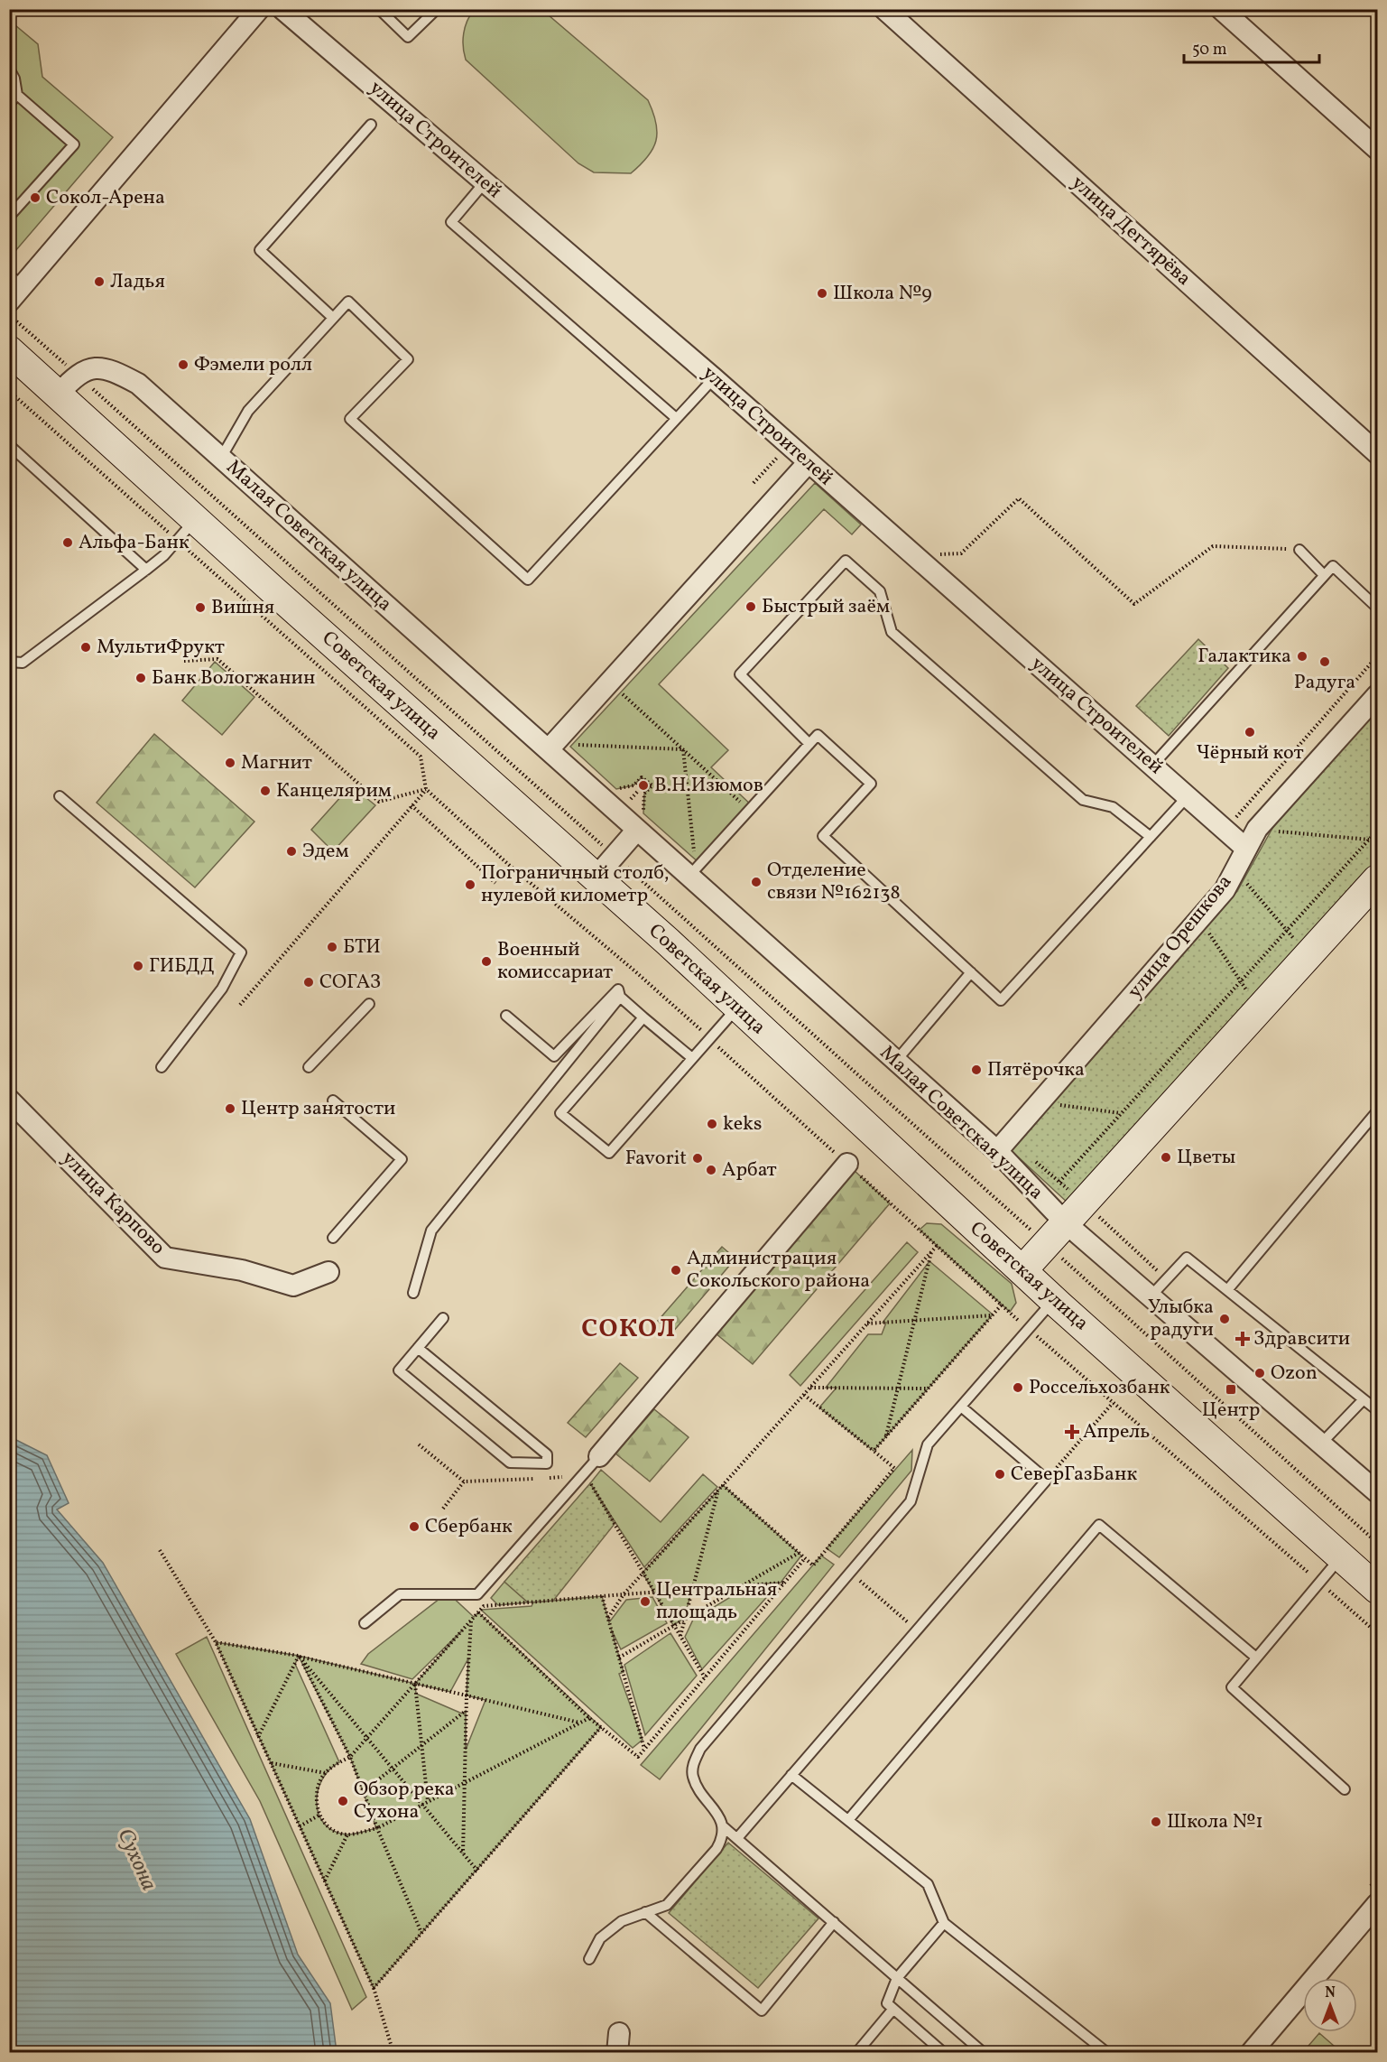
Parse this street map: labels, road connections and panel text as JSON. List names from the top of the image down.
{
  "streets": {
    "main road": ["Советская улица"],
    "street": [
      "улица Строителей",
      "улица Дегтярёва",
      "Малая Советская улица",
      "улица Орешкова",
      "улица Карпово"
    ]
  },
  "crossings": [
    ["улица Строителей", "улица Орешкова"],
    ["Малая Советская улица", "Советская улица"],
    ["Малая Советская улица", "улица Орешкова"]
  ],
  "districts": ["СОКОЛ"],
  "water": ["Сухона"],
  "places": {
    "other": [
      "Сокол-Арена",
      "Ладья",
      "Школа №9",
      "Фэмели ролл",
      "Альфа-Банк",
      "Быстрый заём",
      "Вишня",
      "МультиФрукт",
      "Галактика",
      "Радуга",
      "Банк Вологжанин",
      "Чёрный кот",
      "Магнит",
      "В.Н.Изюмов",
      "Канцелярим",
      "Эдем",
      "Отделение связи №162138",
      "Пограничный столб, нулевой километр",
      "БТИ",
      "Военный комиссариат",
      "ГИБДД",
      "СОГАЗ",
      "Пятёрочка",
      "Центр занятости",
      "keks",
      "Цветы",
      "Favorit",
      "Арбат",
      "Администрация Сокольского района",
      "Улыбка радуги",
      "Ozon",
      "Россельхозбанк",
      "СеверГазБанк",
      "Сбербанк",
      "Центральная площадь",
      "Обзор река Сухона",
      "Школа №1"
    ],
    "health": ["Здравсити", "Апрель"],
    "transit": ["Центр"]
  },
  "scale_bar": "50 m",
  "north": "top"
}
